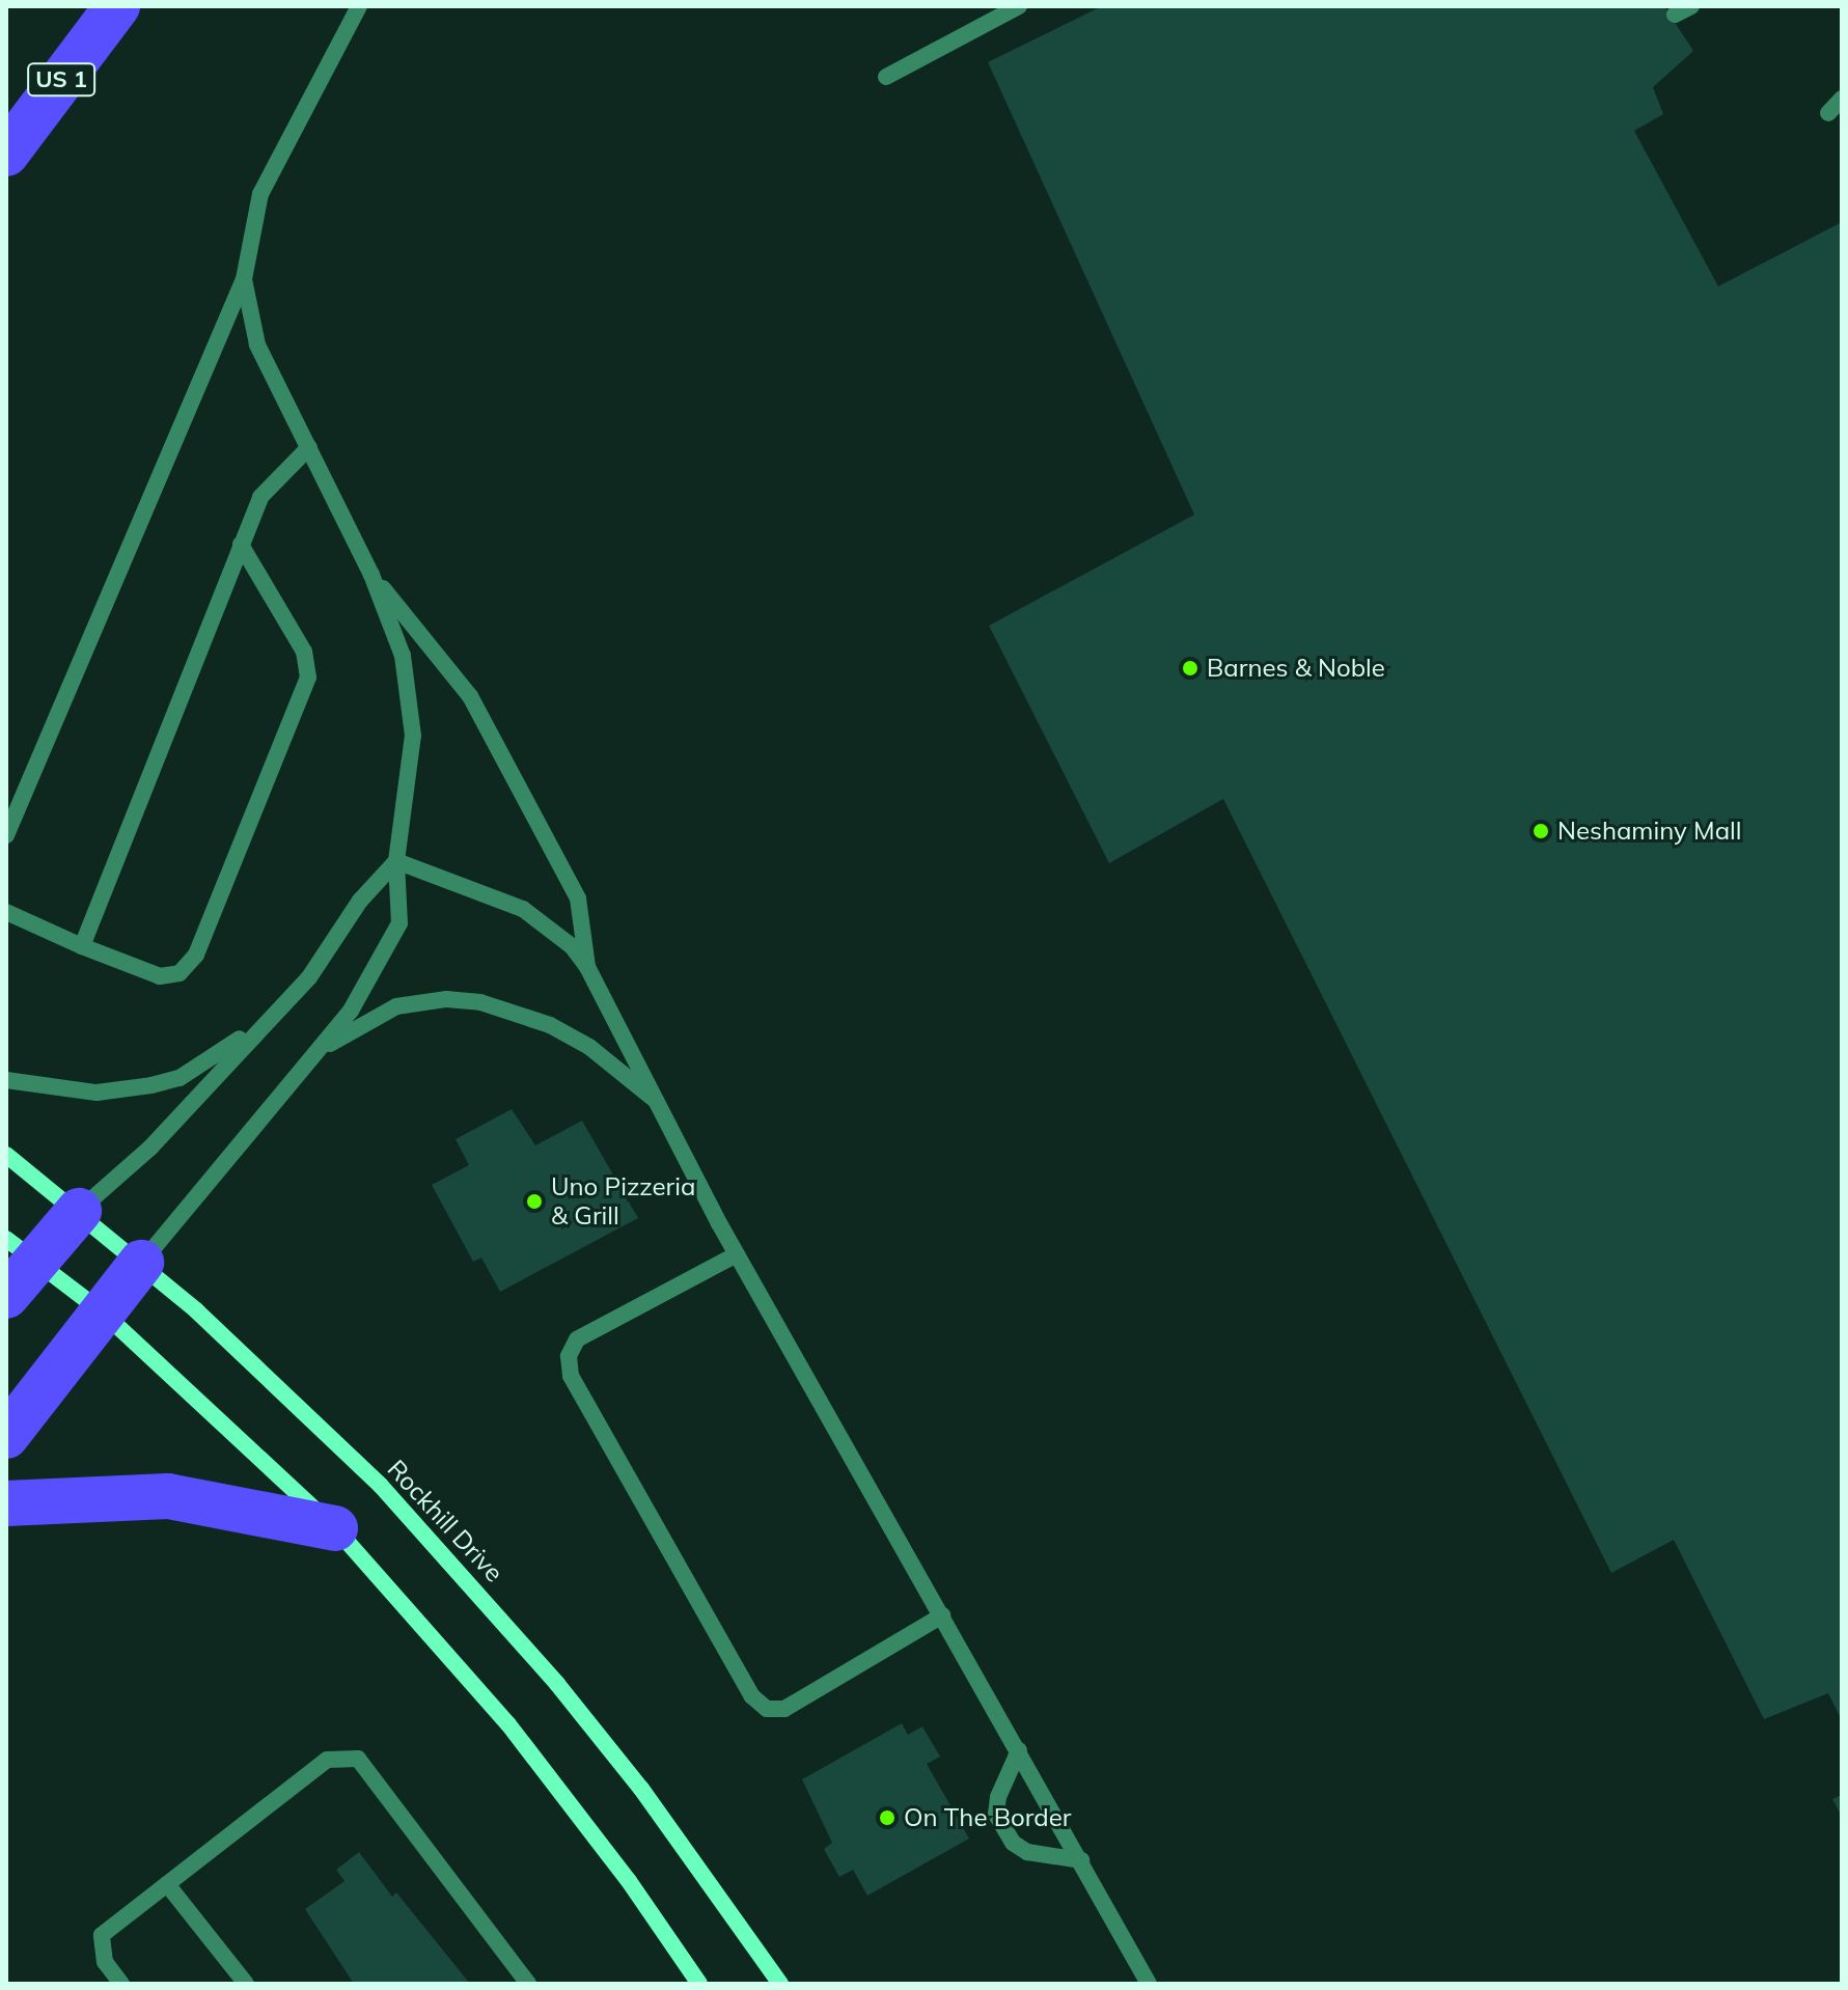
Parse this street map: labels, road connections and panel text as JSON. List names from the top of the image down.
{
  "streets": {
    "highway": ["US 1"],
    "street": ["Rockhill Drive"]
  },
  "places": [
    "Barnes & Noble",
    "Neshaminy Mall",
    "Uno Pizzeria & Grill",
    "On The Border"
  ]
}
